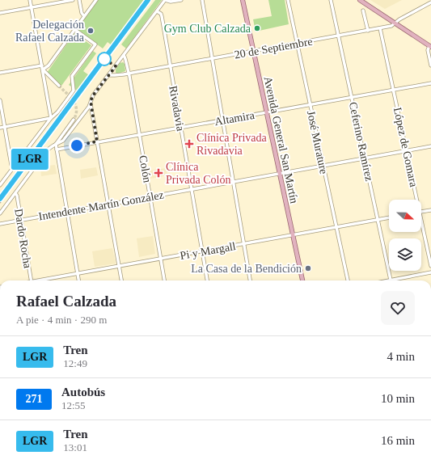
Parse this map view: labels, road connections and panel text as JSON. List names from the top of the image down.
{
  "streets": {
    "main road": ["Avenida General San Martín"],
    "street": [
      "20 de Septiembre",
      "Rivadavia",
      "Altamira",
      "Ceferino Ramírez",
      "José Murature",
      "López de Gomara",
      "Colón",
      "Intendente Martín González",
      "Dardo Rocha",
      "Pi y Margall"
    ]
  },
  "crossings": [
    ["20 de Septiembre", "Rivadavia"],
    ["20 de Septiembre", "Avenida General San Martín"],
    ["20 de Septiembre", "Ceferino Ramírez"],
    ["20 de Septiembre", "José Murature"],
    ["20 de Septiembre", "López de Gomara"],
    ["20 de Septiembre", "Colón"],
    ["Rivadavia", "Altamira"],
    ["Rivadavia", "Intendente Martín González"],
    ["Rivadavia", "Pi y Margall"],
    ["Altamira", "Avenida General San Martín"],
    ["Altamira", "Ceferino Ramírez"],
    ["Altamira", "José Murature"],
    ["Altamira", "López de Gomara"],
    ["Altamira", "Colón"],
    ["Avenida General San Martín", "Intendente Martín González"],
    ["Avenida General San Martín", "Pi y Margall"],
    ["Ceferino Ramírez", "Intendente Martín González"],
    ["Ceferino Ramírez", "Pi y Margall"],
    ["José Murature", "Intendente Martín González"],
    ["José Murature", "Pi y Margall"],
    ["López de Gomara", "Intendente Martín González"],
    ["Colón", "Intendente Martín González"],
    ["Colón", "Pi y Margall"],
    ["Intendente Martín González", "Dardo Rocha"]
  ],
  "places": {
    "other": ["Gym Club Calzada", "Delegación Rafael Calzada", "La Casa de la Bendición"],
    "health": ["Clínica Privada Rivadavia", "Clínica Privada Colón"]
  },
  "north": "right",
  "page": {
    "on_map": "LGR",
    "heading": ["Rafael Calzada", "A pie · 4 min · 290 m"],
    "list": [
      {
        "mark": "LGR",
        "name": "Tren",
        "note": "12:49",
        "value": "4 min"
      },
      {
        "mark": "271",
        "name": "Autobús",
        "note": "12:55",
        "value": "10 min"
      },
      {
        "mark": "LGR",
        "name": "Tren",
        "note": "13:01",
        "value": "16 min"
      }
    ]
  }
}
